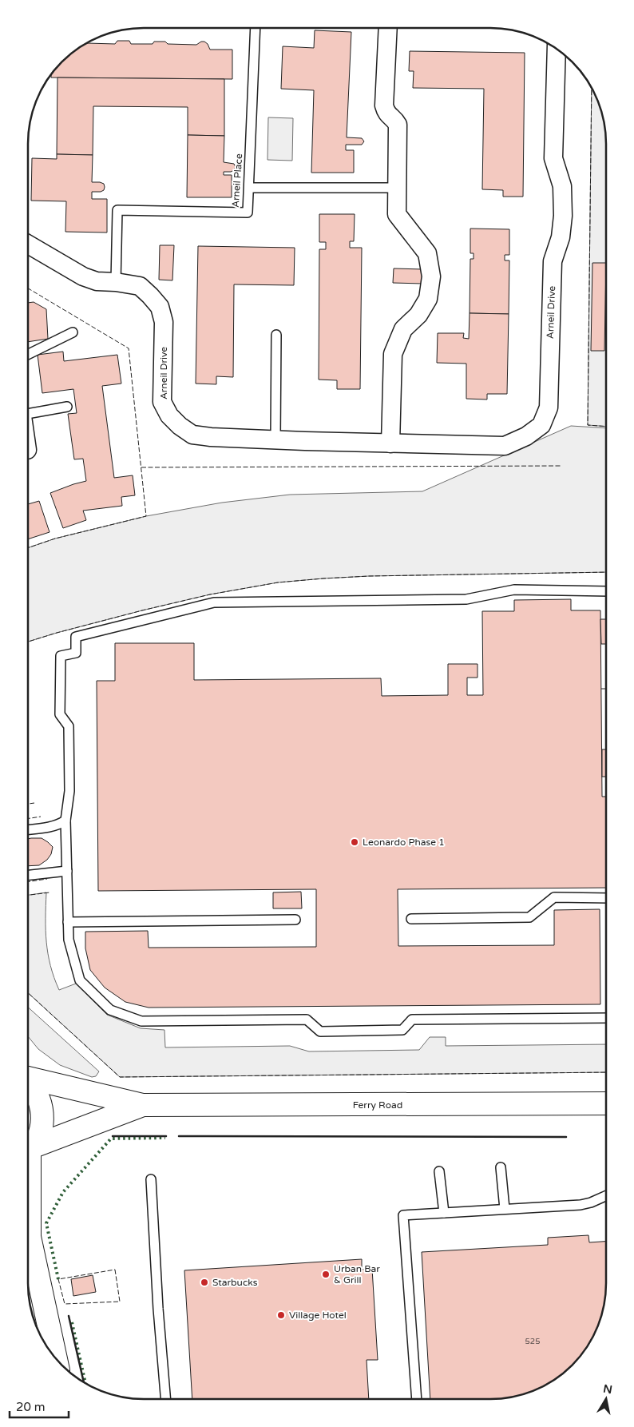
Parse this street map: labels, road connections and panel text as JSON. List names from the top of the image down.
{
  "streets": {
    "main road": ["Ferry Road"],
    "street": ["Arneil Drive"],
    "lane": ["Arneil Place"]
  },
  "crossings": [
    ["Arneil Place", "Arneil Drive"]
  ],
  "places": [
    "Leonardo Phase 1",
    "Urban Bar & Grill",
    "Starbucks",
    "Village Hotel"
  ],
  "house_numbers": ["525"],
  "scale_bar": "20 m",
  "north": "top"
}
